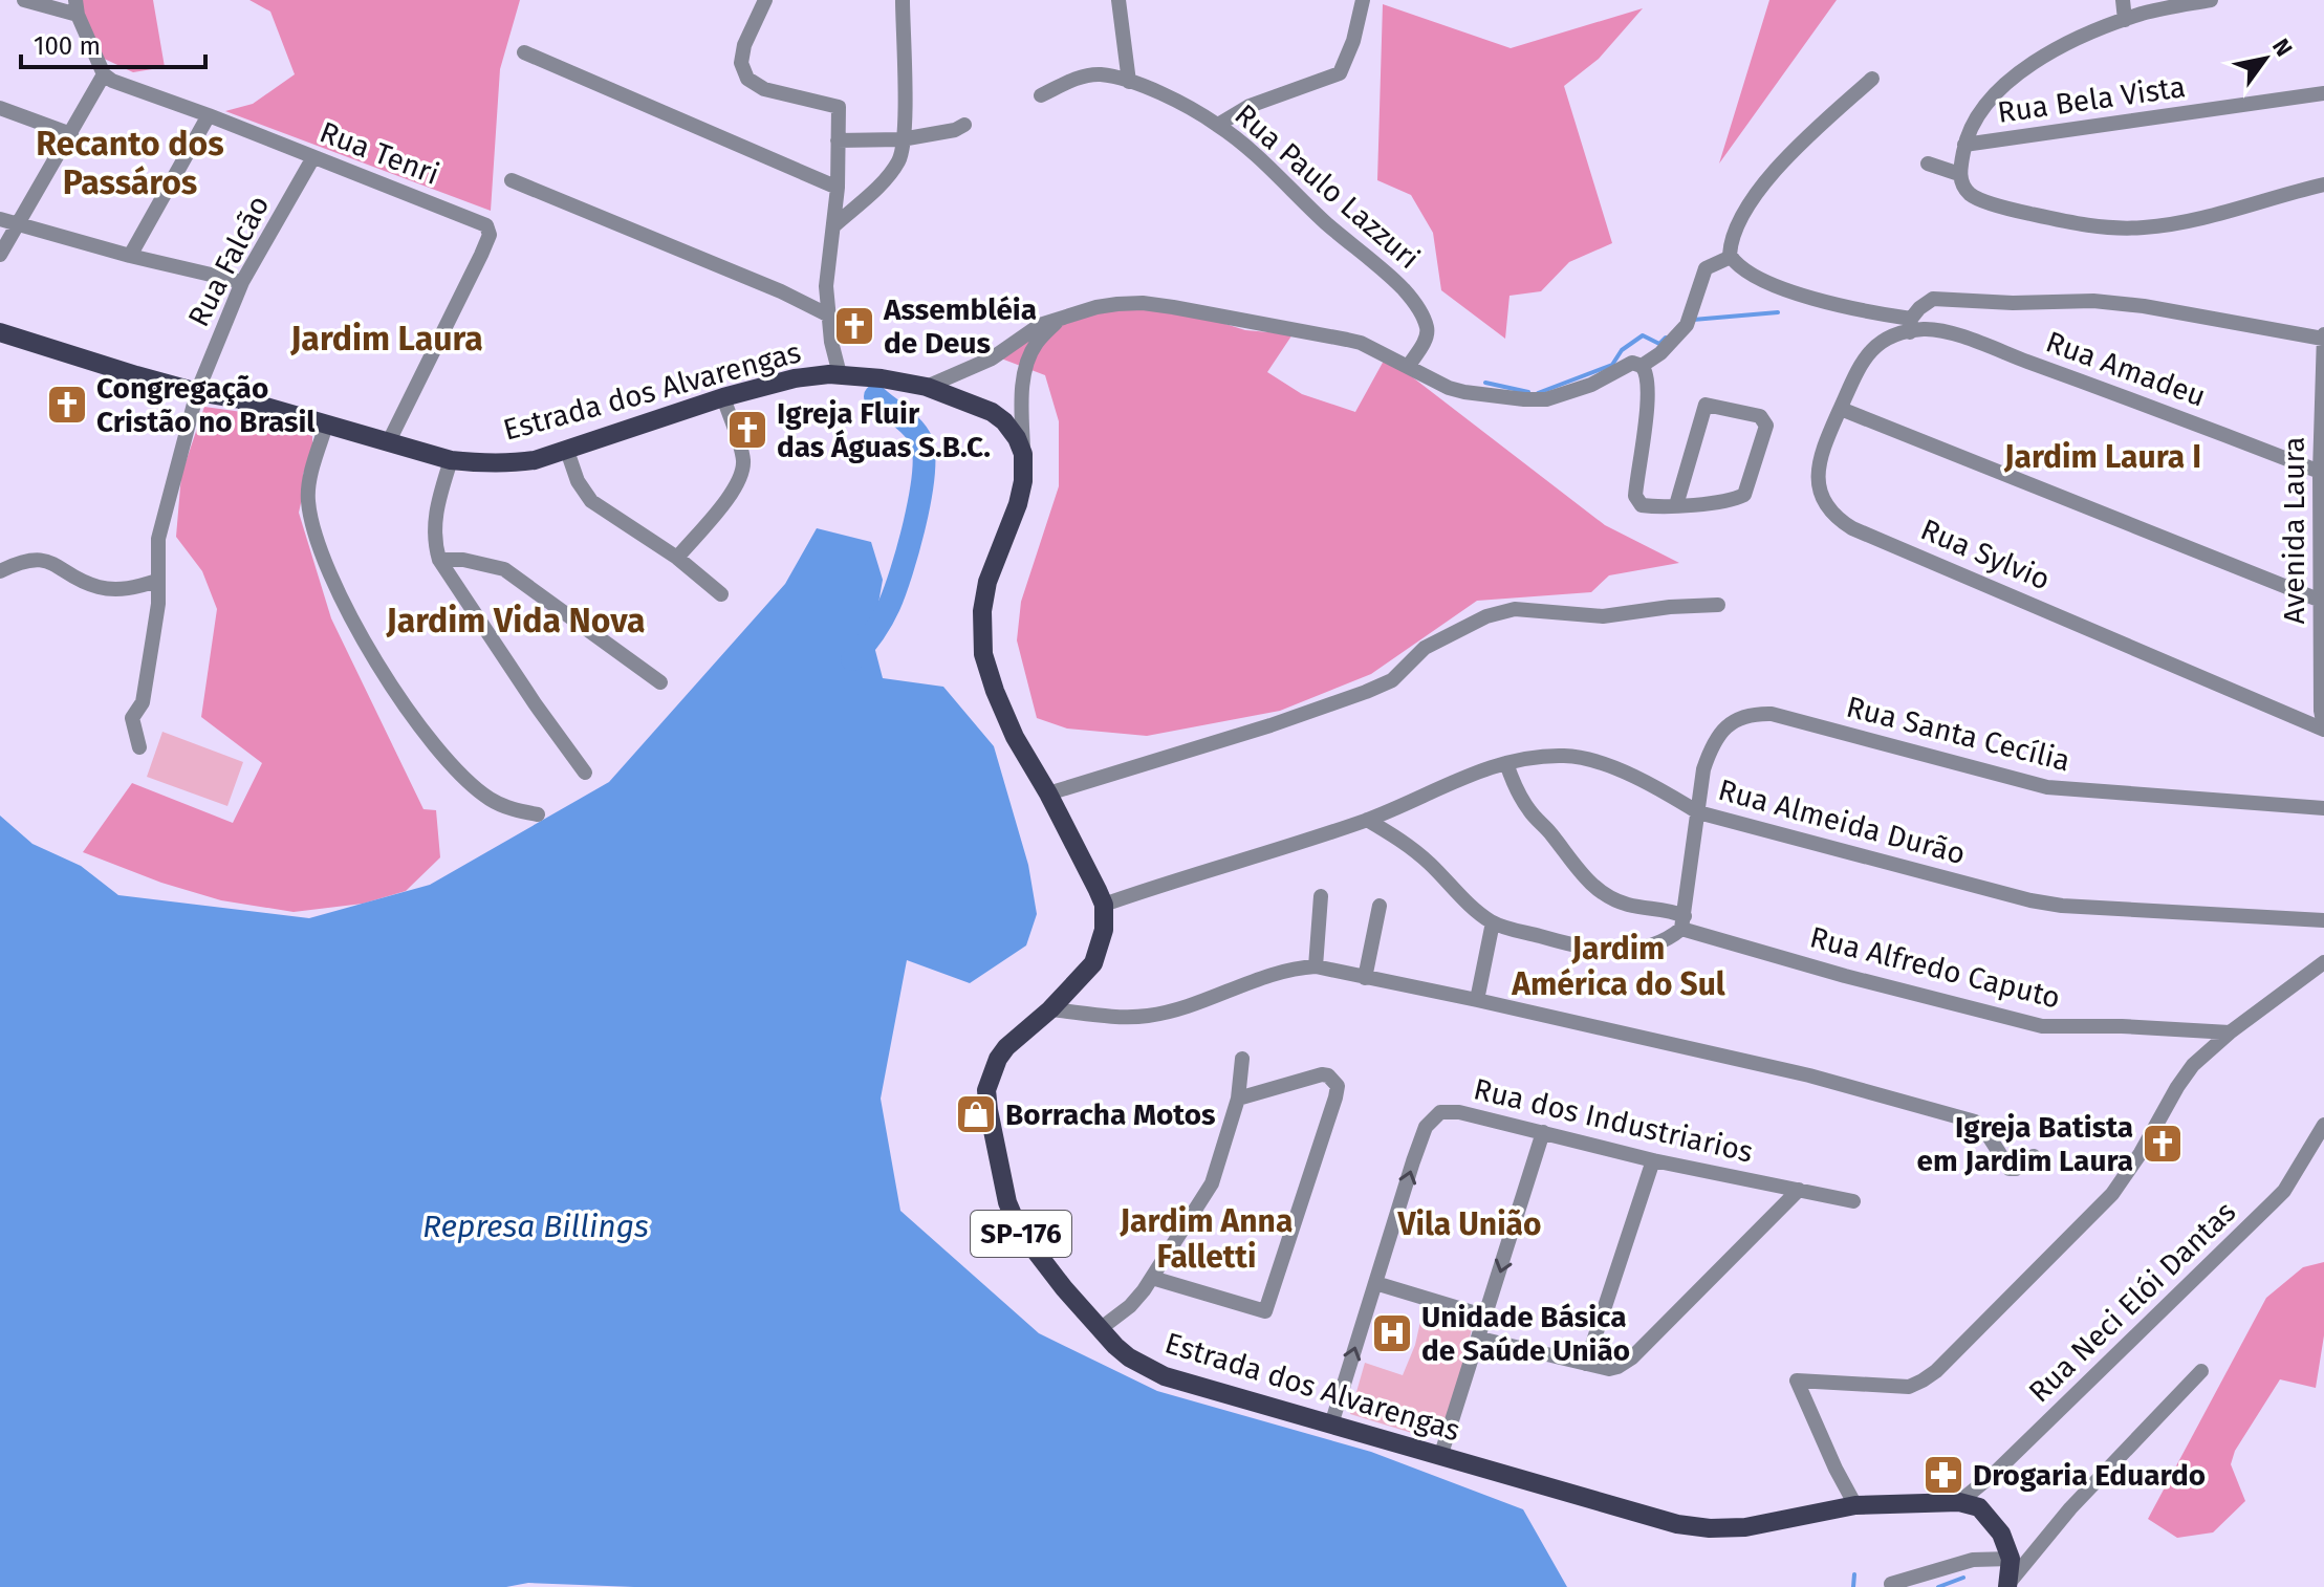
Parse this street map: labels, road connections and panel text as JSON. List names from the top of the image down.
{
  "streets": {
    "main road": ["Estrada dos Alvarengas", "SP-176"],
    "street": [
      "Rua Bela Vista",
      "Rua Tenri",
      "Rua Paulo Lazzuri",
      "Rua Falcão",
      "Rua Amadeu",
      "Avenida Laura",
      "Rua Sylvio",
      "Rua Santa Cecília",
      "Rua Almeida Durão",
      "Rua Alfredo Caputo",
      "Rua dos Industriarios",
      "Rua Neci Elói Dantas"
    ]
  },
  "crossings": [
    ["Rua Tenri", "Rua Falcão"],
    ["Rua Tenri", "Estrada dos Alvarengas"],
    ["Rua Falcão", "Estrada dos Alvarengas"],
    ["Rua Amadeu", "Avenida Laura"],
    ["Rua Amadeu", "Rua Sylvio"],
    ["Estrada dos Alvarengas", "Rua Almeida Durão"],
    ["Estrada dos Alvarengas", "Rua dos Industriarios"],
    ["Estrada dos Alvarengas", "Rua Neci Elói Dantas"],
    ["Avenida Laura", "Rua Sylvio"],
    ["Rua Santa Cecília", "Rua Almeida Durão"],
    ["Rua Santa Cecília", "Rua Alfredo Caputo"],
    ["Rua Almeida Durão", "Rua Alfredo Caputo"]
  ],
  "districts": [
    "Recanto dos Passáros",
    "Jardim Laura",
    "Jardim Laura I",
    "Jardim Vida Nova",
    "Jardim América do Sul",
    "Jardim Anna Falletti",
    "Vila União"
  ],
  "water": ["Represa Billings"],
  "places": {
    "church": [
      "Assembléia de Deus",
      "Congregação Cristão no Brasil",
      "Igreja Fluir das Águas S.B.C.",
      "Igreja Batista em Jardim Laura"
    ],
    "shop": ["Borracha Motos"],
    "hospital": ["Unidade Básica de Saúde União"],
    "pharmacy": ["Drogaria Eduardo"]
  },
  "scale_bar": "100 m",
  "north": "top right"
}
